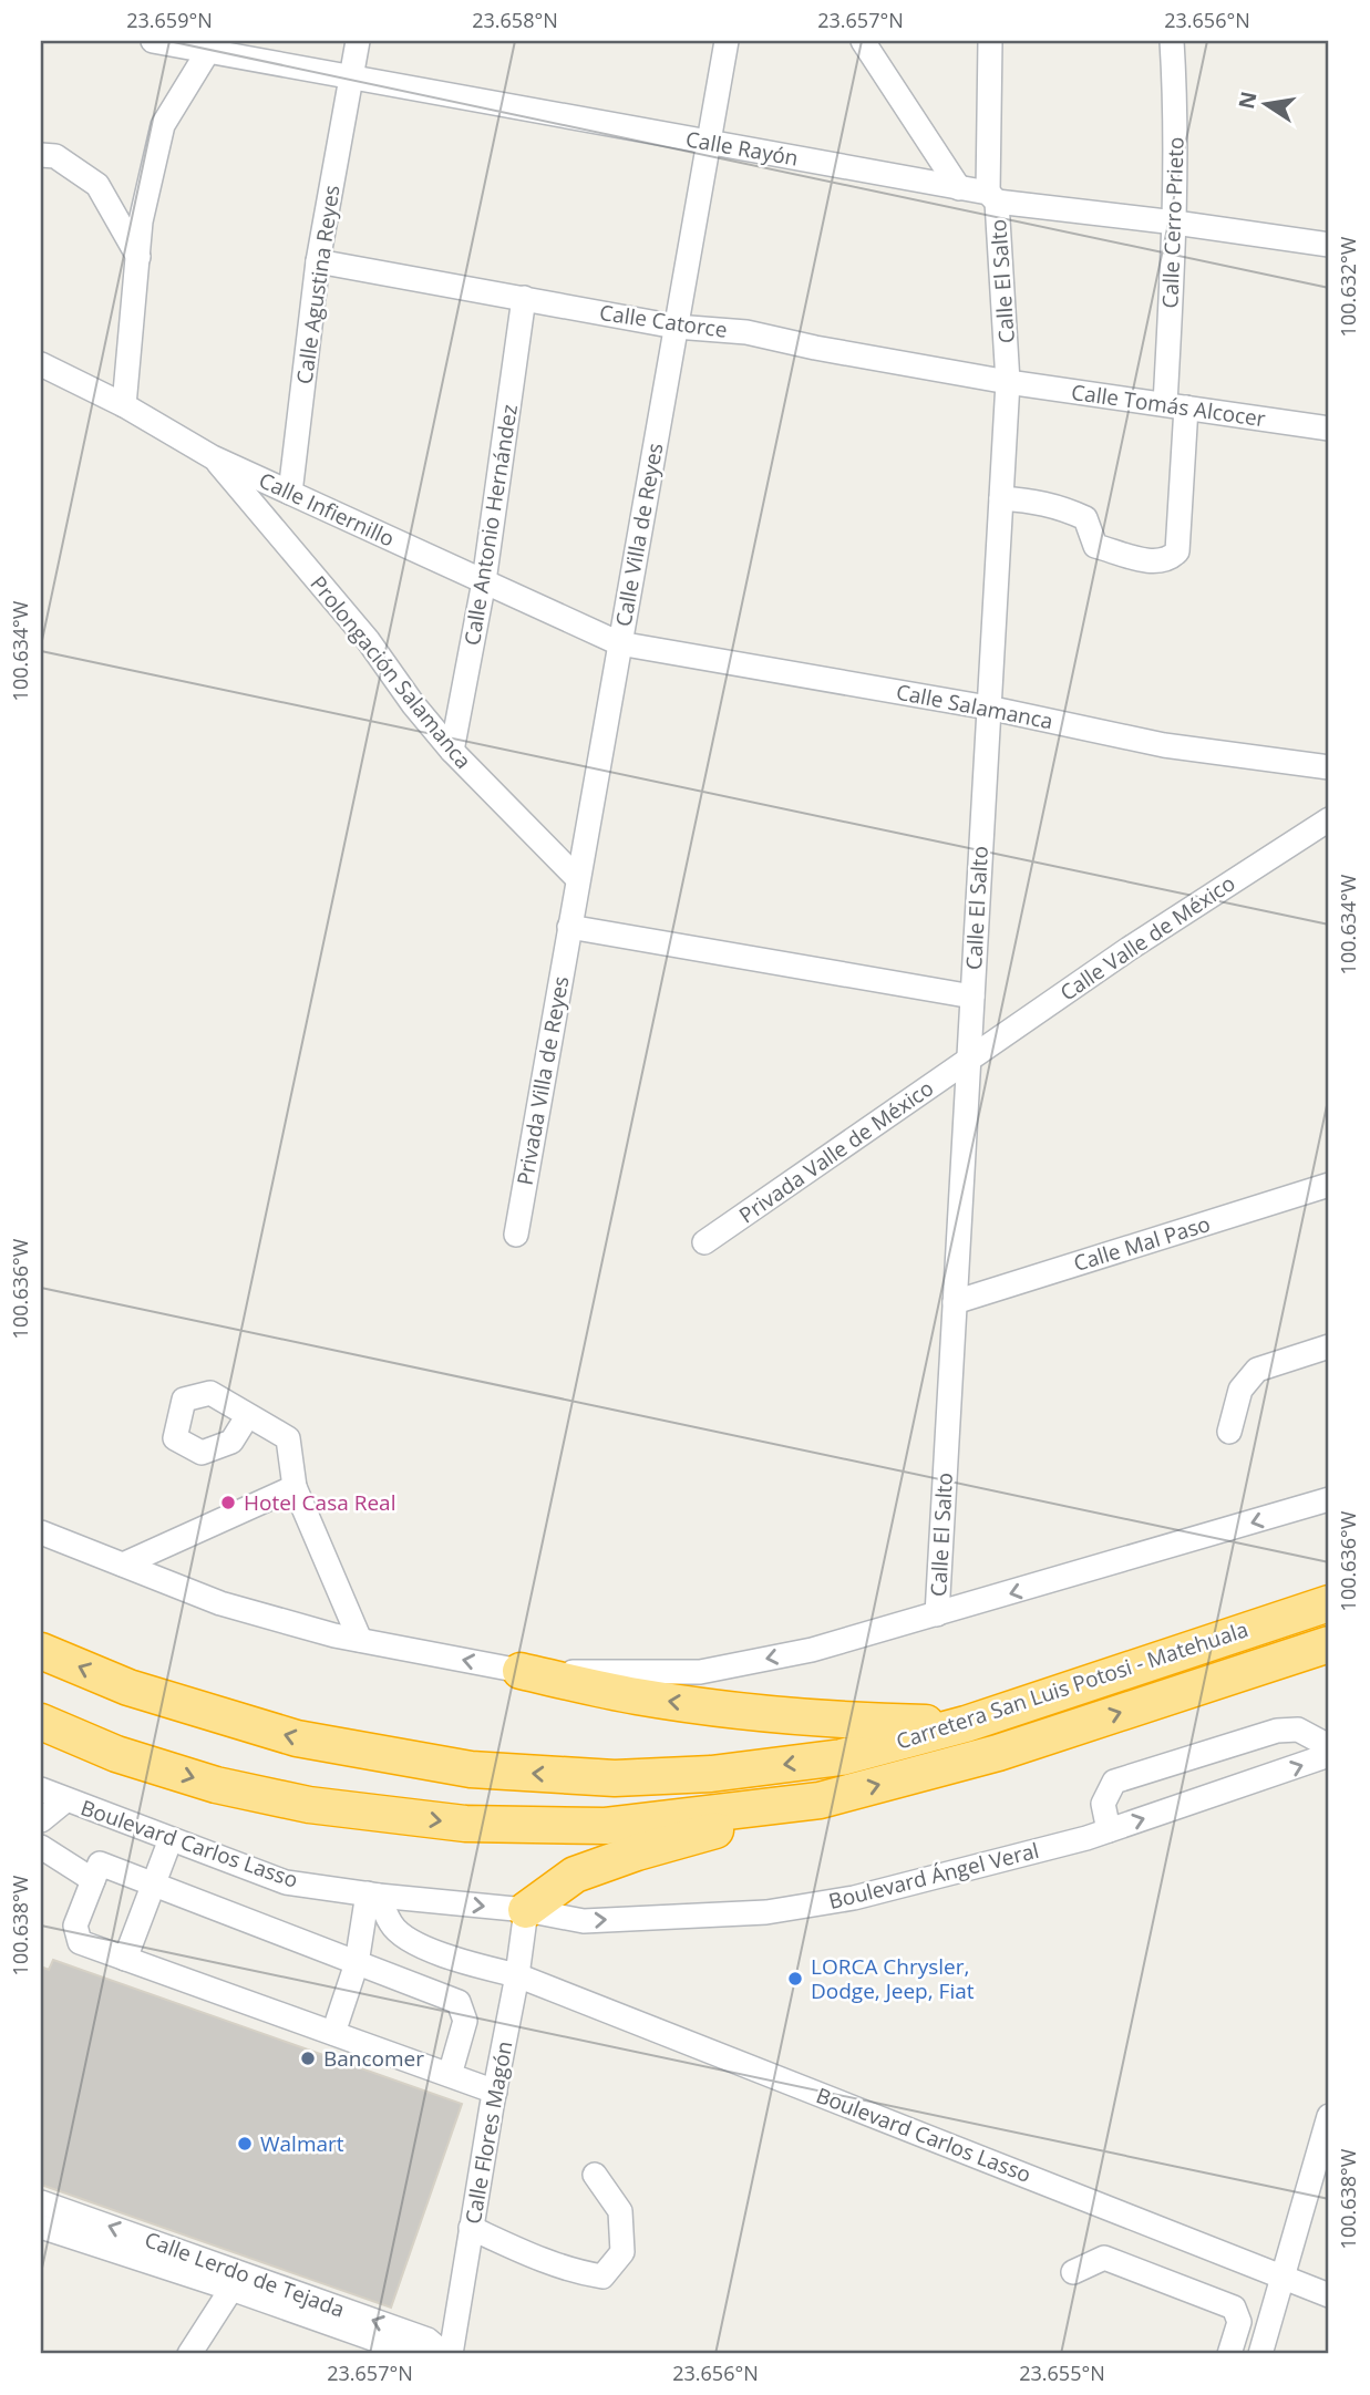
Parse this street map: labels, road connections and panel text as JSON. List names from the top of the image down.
{
  "streets": {
    "highway": ["Carretera San Luis Potosi - Matehuala"],
    "street": [
      "Calle Rayón",
      "Calle Cerro Prieto",
      "Calle El Salto",
      "Calle Agustina Reyes",
      "Calle Catorce",
      "Calle Tomás Alcocer",
      "Calle Infiernillo",
      "Calle Antonio Hernández",
      "Calle Villa de Reyes",
      "Prolongación Salamanca",
      "Calle Salamanca",
      "Calle Valle de México",
      "Privada Villa de Reyes",
      "Privada Valle de México",
      "Calle Mal Paso",
      "Boulevard Carlos Lasso",
      "Boulevard Ángel Veral",
      "Calle Flores Magón",
      "Calle Lerdo de Tejada"
    ]
  },
  "crossings": [
    ["Calle Rayón", "Calle Cerro Prieto"],
    ["Calle Rayón", "Calle El Salto"],
    ["Calle Rayón", "Calle Agustina Reyes"],
    ["Calle Rayón", "Calle Villa de Reyes"],
    ["Calle Cerro Prieto", "Calle El Salto"],
    ["Calle Cerro Prieto", "Calle Tomás Alcocer"],
    ["Calle El Salto", "Calle Catorce"],
    ["Calle El Salto", "Calle Tomás Alcocer"],
    ["Calle El Salto", "Calle Salamanca"],
    ["Calle El Salto", "Calle Valle de México"],
    ["Calle El Salto", "Privada Valle de México"],
    ["Calle El Salto", "Calle Mal Paso"],
    ["Calle Agustina Reyes", "Calle Catorce"],
    ["Calle Agustina Reyes", "Calle Infiernillo"],
    ["Calle Catorce", "Calle Tomás Alcocer"],
    ["Calle Catorce", "Calle Antonio Hernández"],
    ["Calle Catorce", "Calle Villa de Reyes"],
    ["Calle Infiernillo", "Calle Antonio Hernández"],
    ["Calle Infiernillo", "Calle Villa de Reyes"],
    ["Calle Infiernillo", "Prolongación Salamanca"],
    ["Calle Infiernillo", "Calle Salamanca"],
    ["Calle Antonio Hernández", "Prolongación Salamanca"],
    ["Calle Villa de Reyes", "Prolongación Salamanca"],
    ["Calle Villa de Reyes", "Calle Salamanca"],
    ["Calle Villa de Reyes", "Privada Villa de Reyes"],
    ["Calle Valle de México", "Privada Valle de México"],
    ["Boulevard Carlos Lasso", "Boulevard Ángel Veral"],
    ["Boulevard Carlos Lasso", "Calle Flores Magón"],
    ["Boulevard Ángel Veral", "Calle Flores Magón"]
  ],
  "one_way": ["Boulevard Ángel Veral"],
  "places": [
    "Hotel Casa Real",
    "LORCA Chrysler, Dodge, Jeep, Fiat",
    "Bancomer",
    "Walmart"
  ],
  "north": "left",
  "coordinates": [
    "23.659°N",
    "23.658°N",
    "23.657°N",
    "23.656°N",
    "100.632°W",
    "100.634°W",
    "100.636°W",
    "100.638°W",
    "23.655°N"
  ]
}
